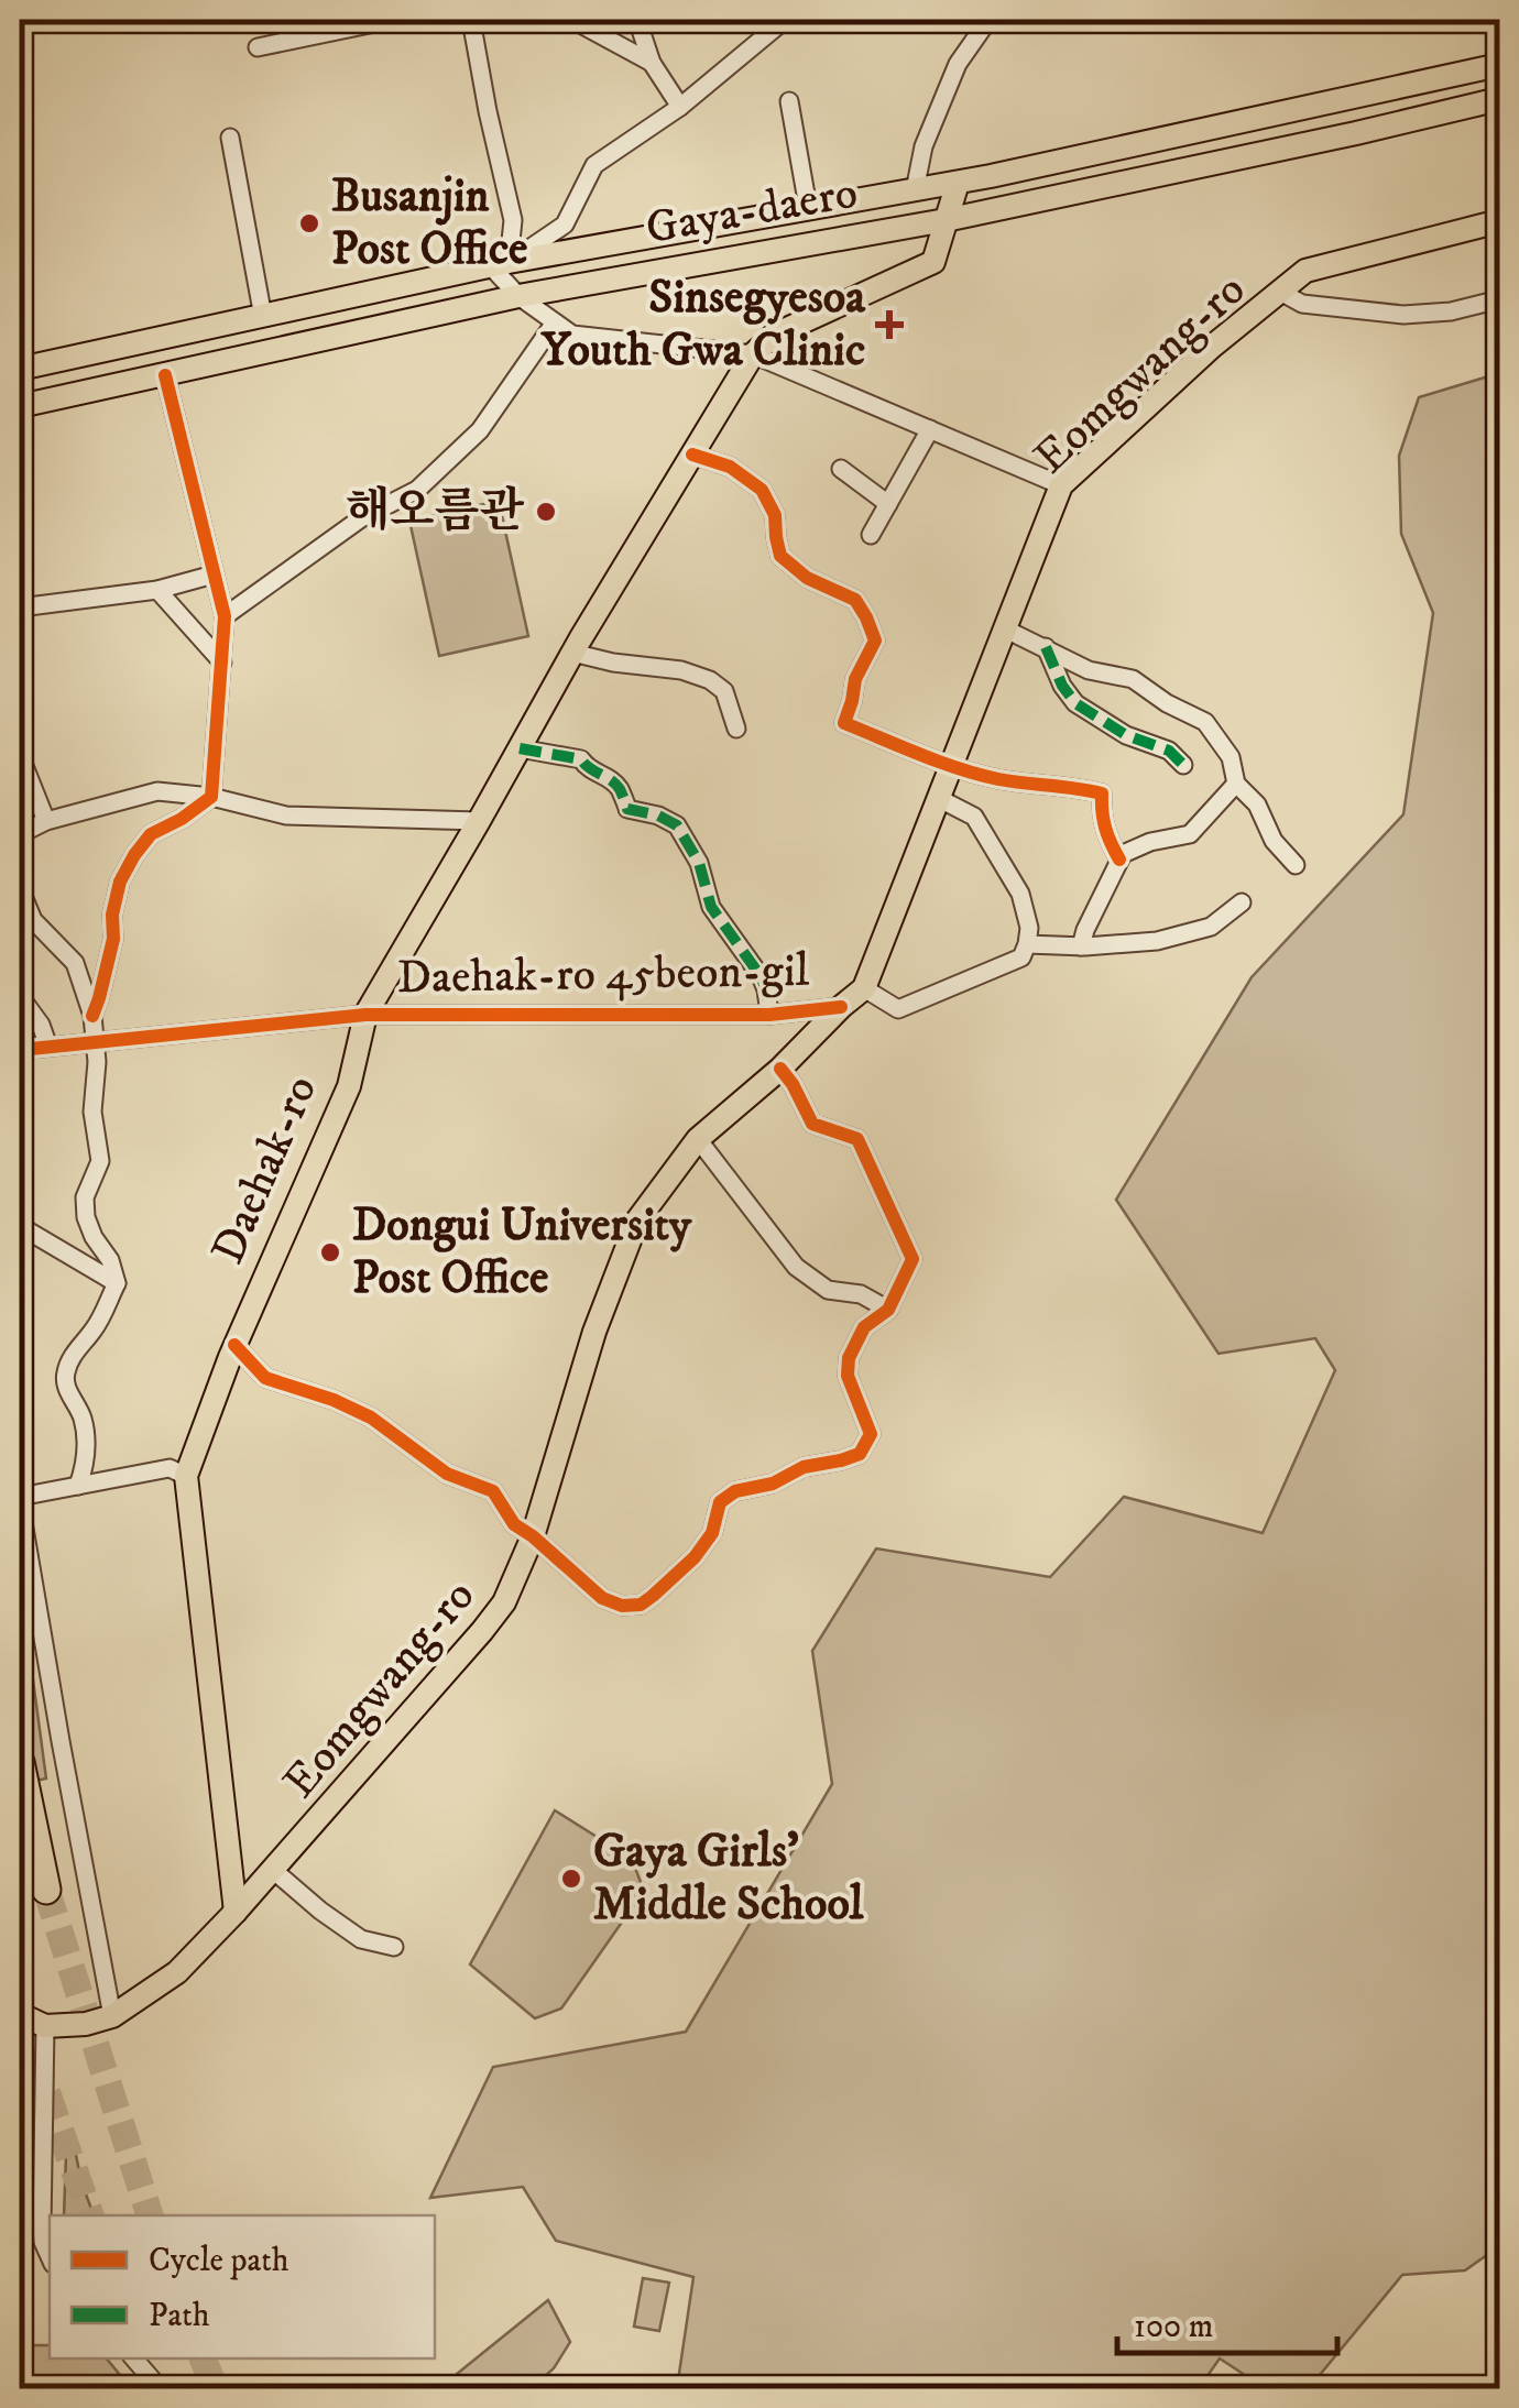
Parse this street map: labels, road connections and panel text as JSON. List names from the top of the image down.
{
  "streets": {
    "main road": ["Gaya-daero", "Eomgwang-ro", "Daehak-ro"],
    "street": ["Daehak-ro 45beon-gil"]
  },
  "crossings": [
    ["Gaya-daero", "Daehak-ro"],
    ["Eomgwang-ro", "Daehak-ro 45beon-gil"],
    ["Eomgwang-ro", "Daehak-ro"],
    ["Daehak-ro 45beon-gil", "Daehak-ro"]
  ],
  "places": {
    "other": [
      "Busanjin Post Office",
      "해오름관",
      "Dongui University Post Office",
      "Gaya Girls' Middle School"
    ],
    "health": ["Sinsegyesoa Youth Gwa Clinic"]
  },
  "legend": ["Cycle path", "Path"],
  "scale_bar": "100 m"
}
